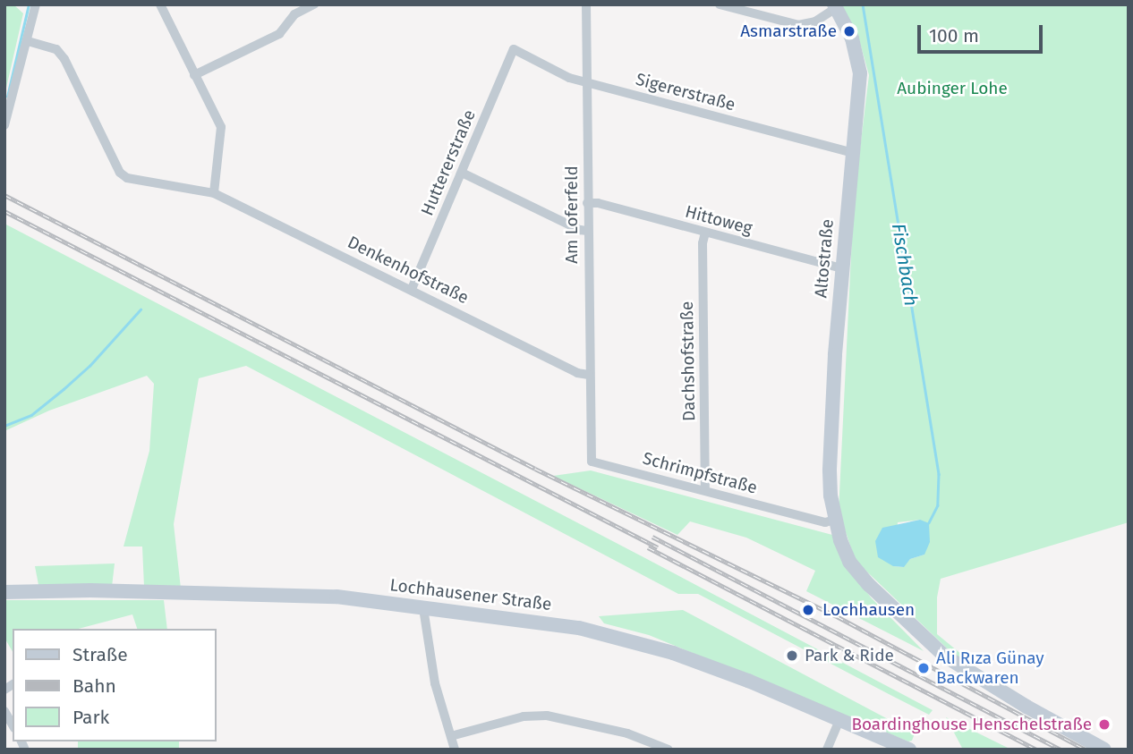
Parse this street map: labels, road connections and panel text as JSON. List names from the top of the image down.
{
  "streets": {
    "main road": ["Altostraße", "Lochhausener Straße"],
    "street": [
      "Sigererstraße",
      "Huttererstraße",
      "Am Loferfeld",
      "Hittoweg",
      "Denkenhofstraße",
      "Dachshofstraße",
      "Schrimpfstraße"
    ]
  },
  "crossings": [
    ["Sigererstraße", "Huttererstraße"],
    ["Sigererstraße", "Am Loferfeld"],
    ["Sigererstraße", "Altostraße"],
    ["Huttererstraße", "Denkenhofstraße"],
    ["Am Loferfeld", "Hittoweg"],
    ["Am Loferfeld", "Denkenhofstraße"],
    ["Am Loferfeld", "Schrimpfstraße"],
    ["Hittoweg", "Altostraße"],
    ["Hittoweg", "Dachshofstraße"],
    ["Altostraße", "Schrimpfstraße"],
    ["Dachshofstraße", "Schrimpfstraße"]
  ],
  "water": ["Fischbach"],
  "parks": ["Aubinger Lohe"],
  "places": [
    "Asmarstraße",
    "Lochhausen",
    "Park & Ride",
    "Ali Rıza Günay Backwaren",
    "Boardinghouse Henschelstraße"
  ],
  "legend": ["Straße", "Bahn", "Park"],
  "scale_bar": "100 m"
}
